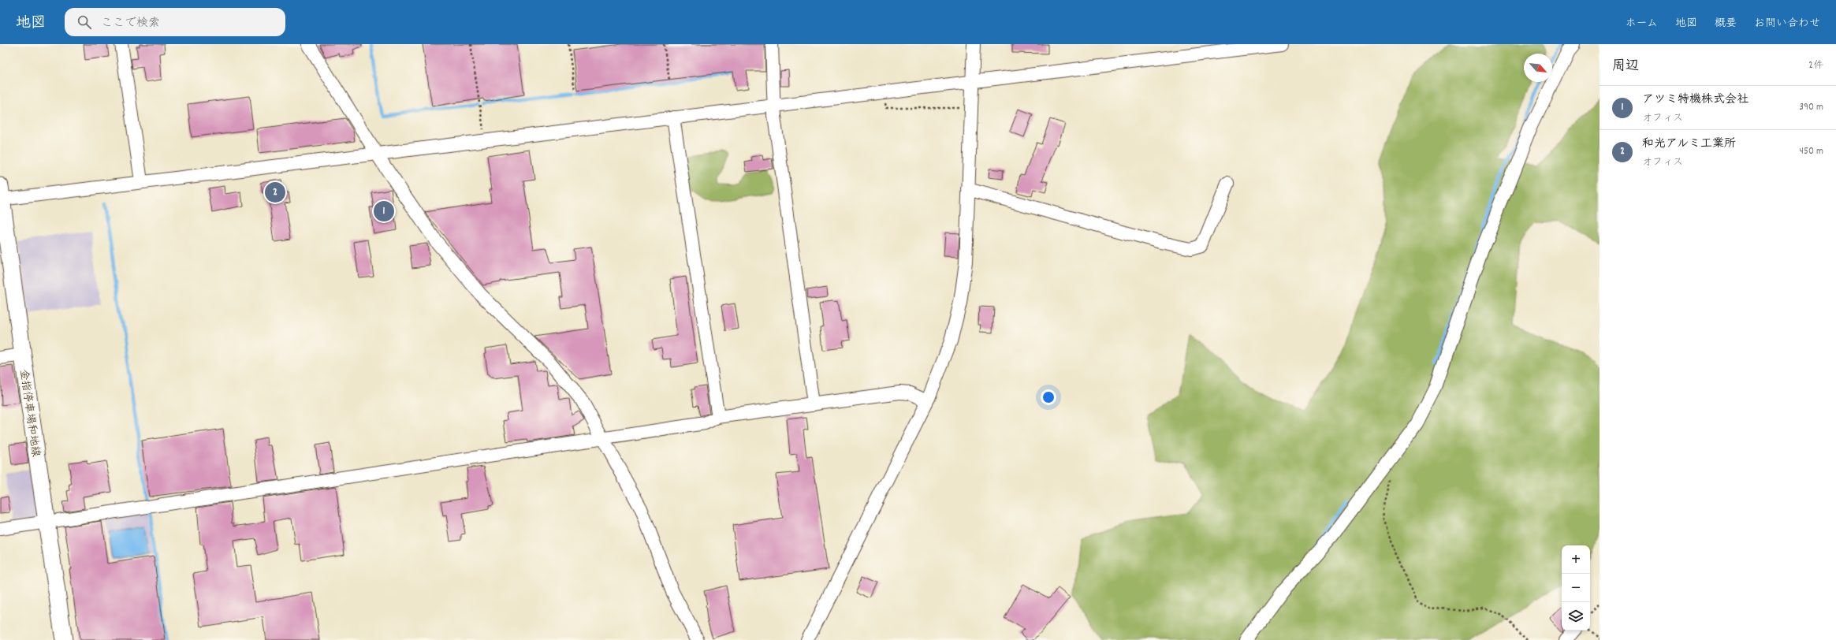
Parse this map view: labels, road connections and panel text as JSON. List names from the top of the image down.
{
  "streets": {
    "main road": ["金指停車場和地線"]
  },
  "north": "bottom right",
  "page": {
    "header": "地図",
    "search": "ここで検索",
    "nav": [
      "ホーム",
      "地図",
      "概要",
      "お問い合わせ"
    ],
    "heading": ["周辺", "2件"],
    "list": [
      {
        "mark": "1",
        "name": "アツミ特機株式会社",
        "note": "オフィス",
        "value": "390 m"
      },
      {
        "mark": "2",
        "name": "和光アルミ工業所",
        "note": "オフィス",
        "value": "450 m"
      }
    ],
    "pins": ["2", "1"],
    "map_buttons": ["+", "−"]
  }
}
